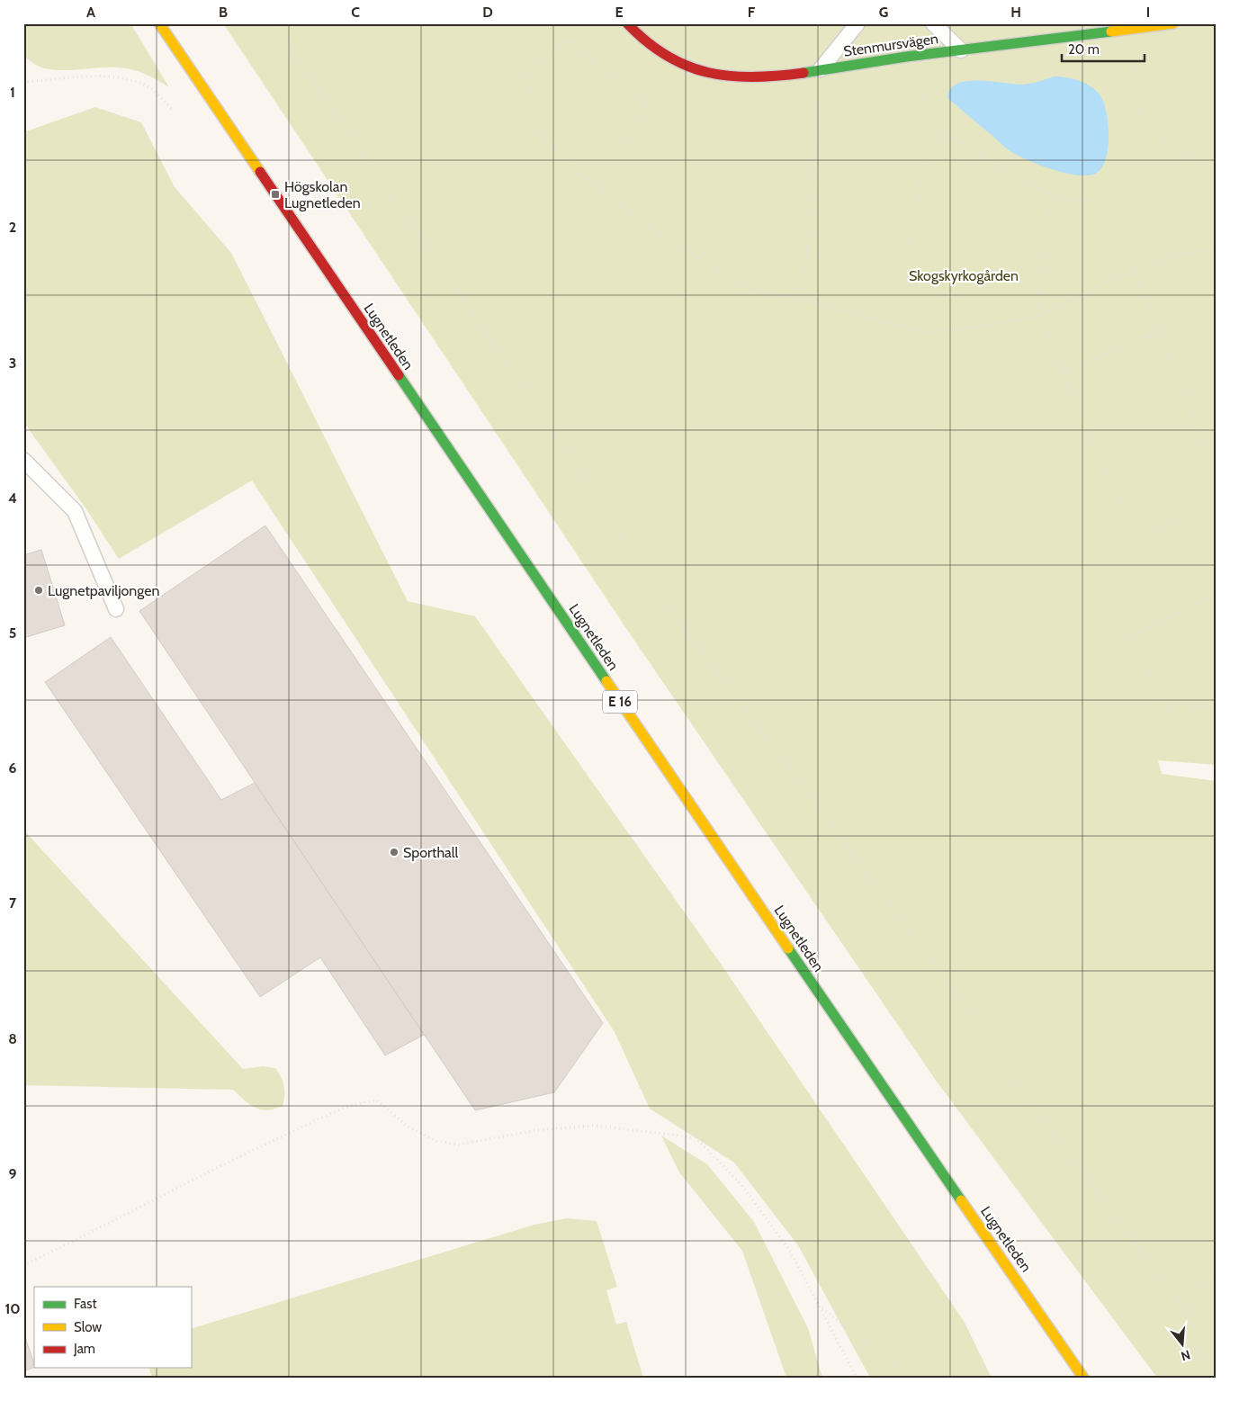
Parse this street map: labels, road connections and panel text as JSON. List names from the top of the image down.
{
  "streets": {
    "main road": ["Stenmursvägen", "Lugnetleden", "E 16"]
  },
  "parks": ["Skogskyrkogården"],
  "places": {
    "transit": ["Högskolan Lugnetleden"],
    "other": ["Lugnetpaviljongen", "Sporthall"]
  },
  "legend": ["Fast", "Slow", "Jam"],
  "scale_bar": "20 m",
  "north": "bottom",
  "grid": {
    "columns": [
      "A",
      "B",
      "C",
      "D",
      "E",
      "F",
      "G",
      "H",
      "I"
    ],
    "rows": [
      "1",
      "2",
      "3",
      "4",
      "5",
      "6",
      "7",
      "8",
      "9",
      "10"
    ]
  }
}
